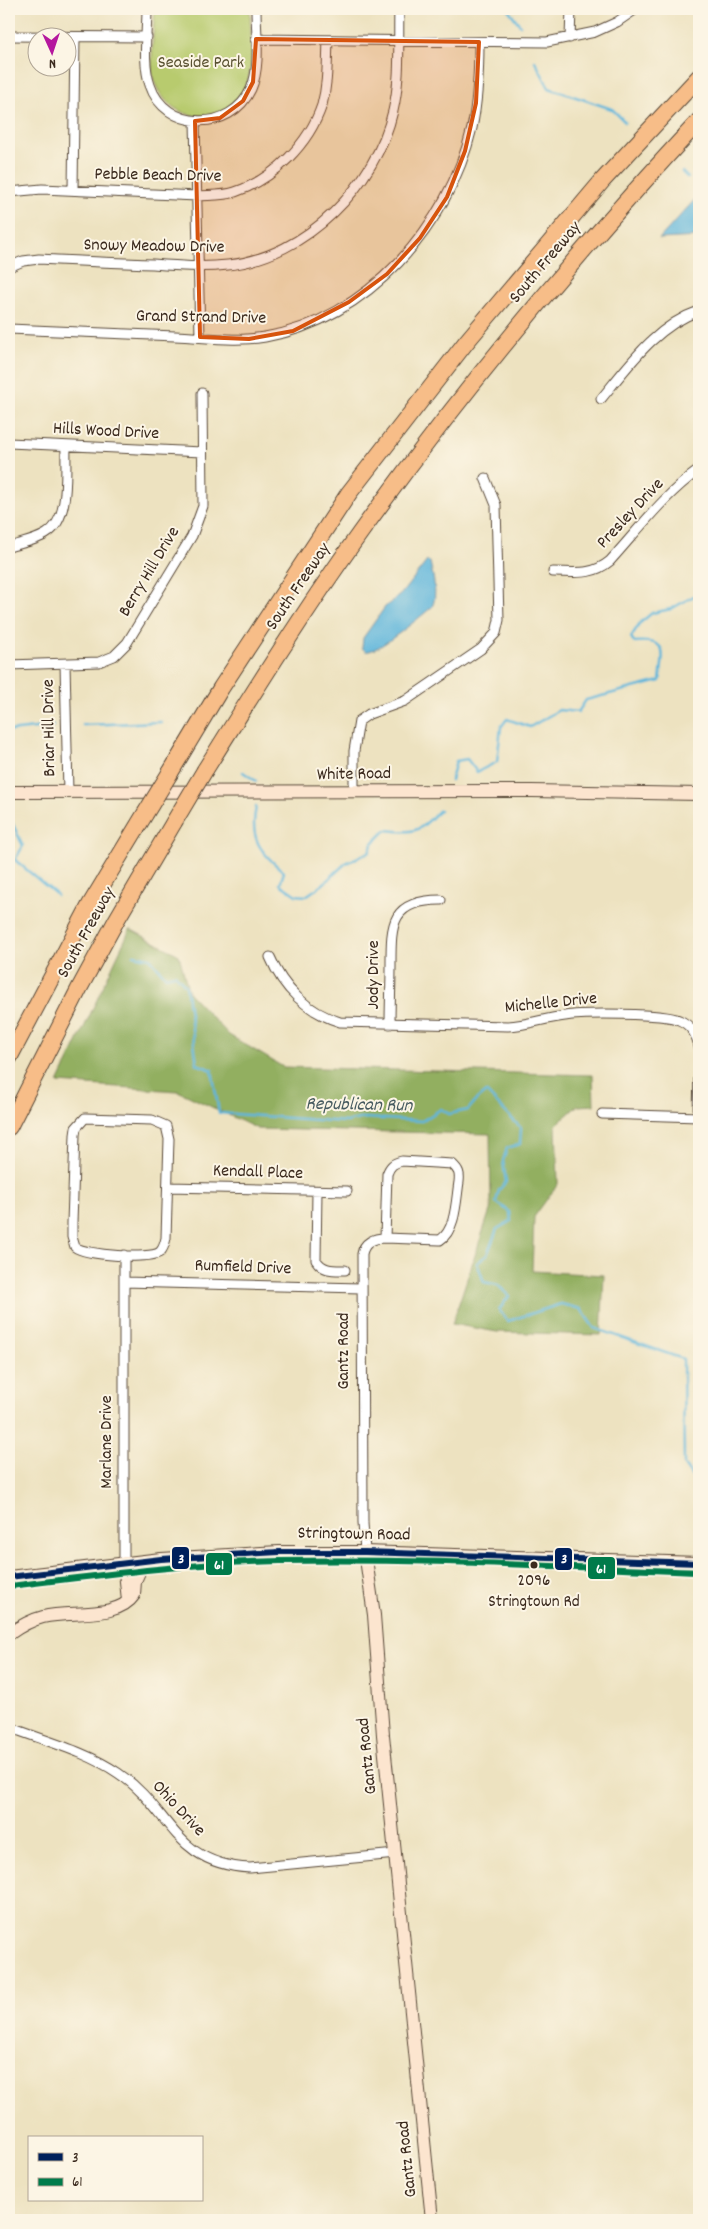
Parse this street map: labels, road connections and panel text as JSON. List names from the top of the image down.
{
  "streets": {
    "highway": ["South Freeway"],
    "main road": [
      "White Road",
      "Gantz Road",
      "Marlane Drive",
      "Stringtown Road"
    ],
    "street": [
      "Pebble Beach Drive",
      "Snowy Meadow Drive",
      "Grand Strand Drive",
      "Hills Wood Drive",
      "Presley Drive",
      "Berry Hill Drive",
      "Briar Hill Drive",
      "Jody Drive",
      "Michelle Drive",
      "Kendall Place",
      "Rumfield Drive",
      "Ohio Drive"
    ]
  },
  "crossings": [
    ["Hills Wood Drive", "Berry Hill Drive"],
    ["Berry Hill Drive", "Briar Hill Drive"],
    ["Briar Hill Drive", "White Road"],
    ["Jody Drive", "Michelle Drive"],
    ["Rumfield Drive", "Gantz Road"],
    ["Rumfield Drive", "Marlane Drive"],
    ["Gantz Road", "Stringtown Road"],
    ["Gantz Road", "Ohio Drive"],
    ["Marlane Drive", "Stringtown Road"]
  ],
  "water": ["Republican Run"],
  "parks": ["Seaside Park"],
  "places": ["2096 Stringtown Rd"],
  "lines": ["transit line 3", "transit line 61"],
  "legend": ["3", "61"],
  "north": "bottom"
}
